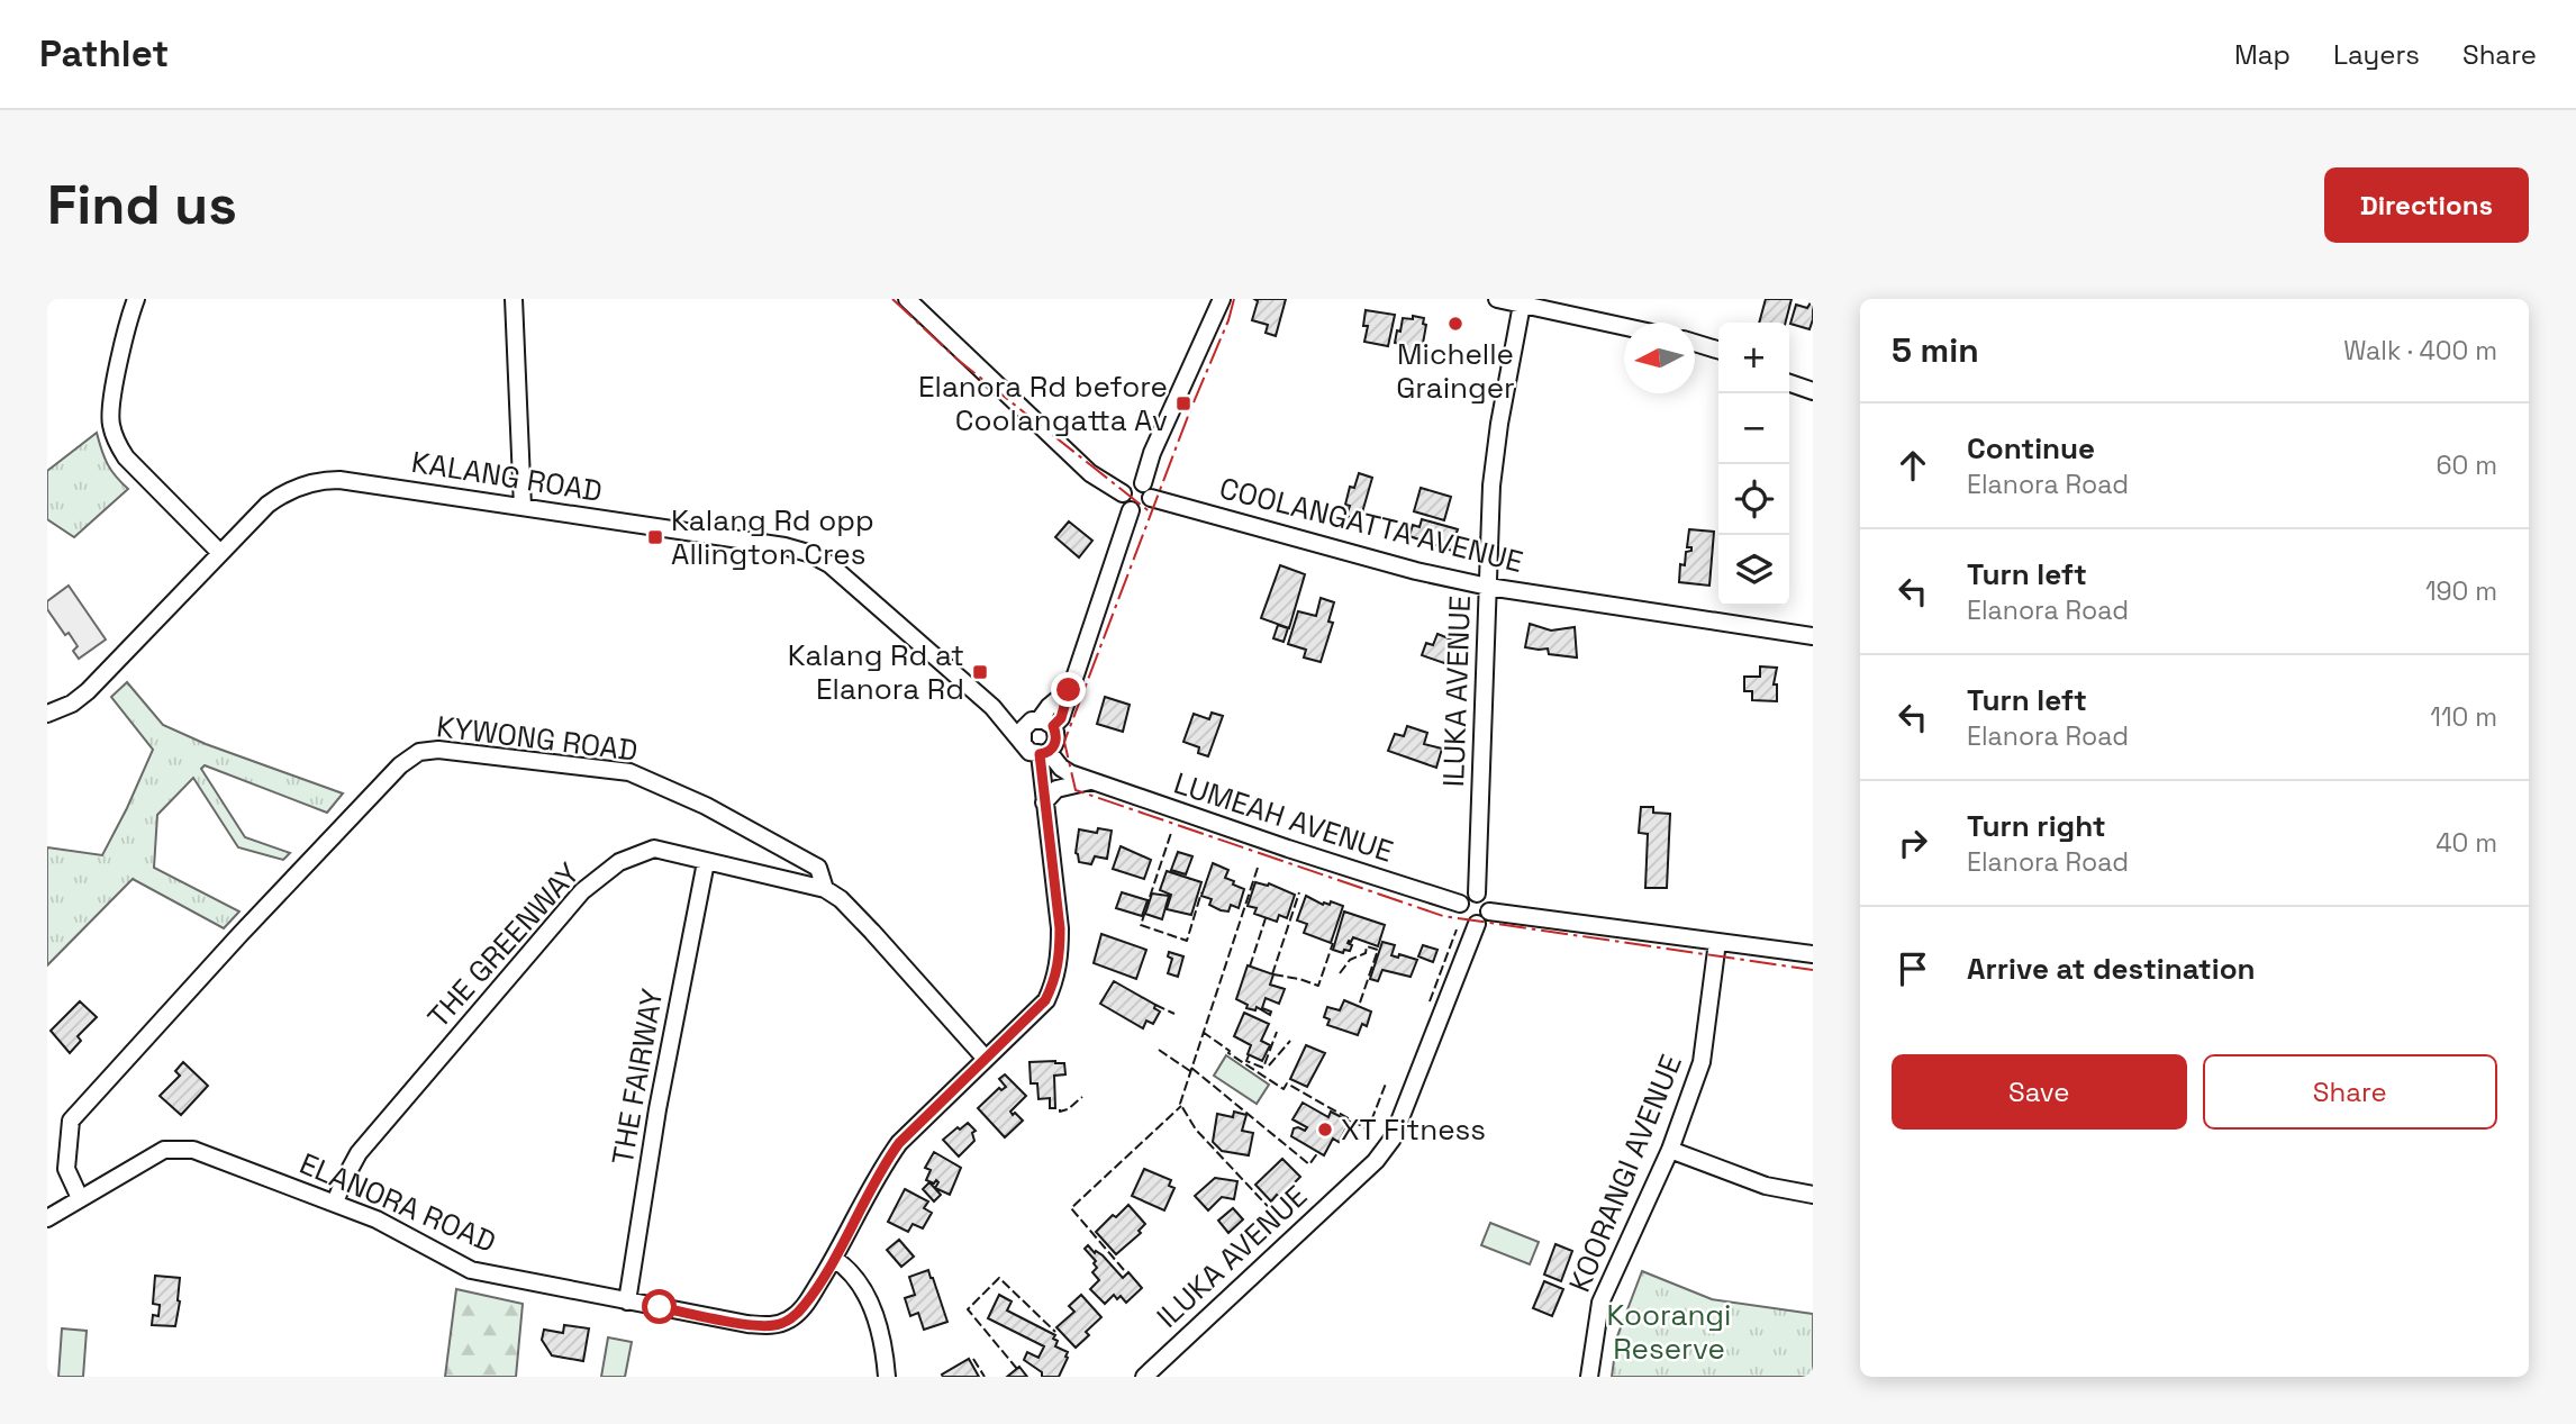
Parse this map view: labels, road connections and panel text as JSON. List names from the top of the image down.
{
  "streets": {
    "street": [
      "KALANG ROAD",
      "COOLANGATTA AVENUE",
      "ILUKA AVENUE",
      "KYWONG ROAD",
      "LUMEAH AVENUE",
      "THE GREENWAY",
      "THE FAIRWAY",
      "KOORANGI AVENUE",
      "ELANORA ROAD"
    ]
  },
  "crossings": [
    ["KALANG ROAD", "ELANORA ROAD"],
    ["COOLANGATTA AVENUE", "ILUKA AVENUE"],
    ["ILUKA AVENUE", "LUMEAH AVENUE"],
    ["KYWONG ROAD", "THE GREENWAY"],
    ["KYWONG ROAD", "ELANORA ROAD"],
    ["THE GREENWAY", "THE FAIRWAY"],
    ["THE GREENWAY", "ELANORA ROAD"],
    ["THE FAIRWAY", "ELANORA ROAD"]
  ],
  "parks": ["Koorangi Reserve"],
  "places": {
    "other": ["Michelle Grainger", "XT Fitness"],
    "transit": ["Elanora Rd before Coolangatta Av", "Kalang Rd opp Allington Cres", "Kalang Rd at Elanora Rd"]
  },
  "north": "left",
  "page": {
    "header": "Pathlet",
    "nav": ["Map", "Layers", "Share"],
    "buttons": [
      "Directions",
      ["Save", "Share"]
    ],
    "title": "Find us",
    "heading": ["5 min", "Walk · 400 m"],
    "map_buttons": ["+", "−"],
    "list": [
      ["Continue", "Elanora Road", "60 m"],
      ["Turn left", "Elanora Road", "190 m"],
      ["Turn left", "Elanora Road", "110 m"],
      ["Turn right", "Elanora Road", "40 m"],
      "Arrive at destination"
    ]
  }
}
